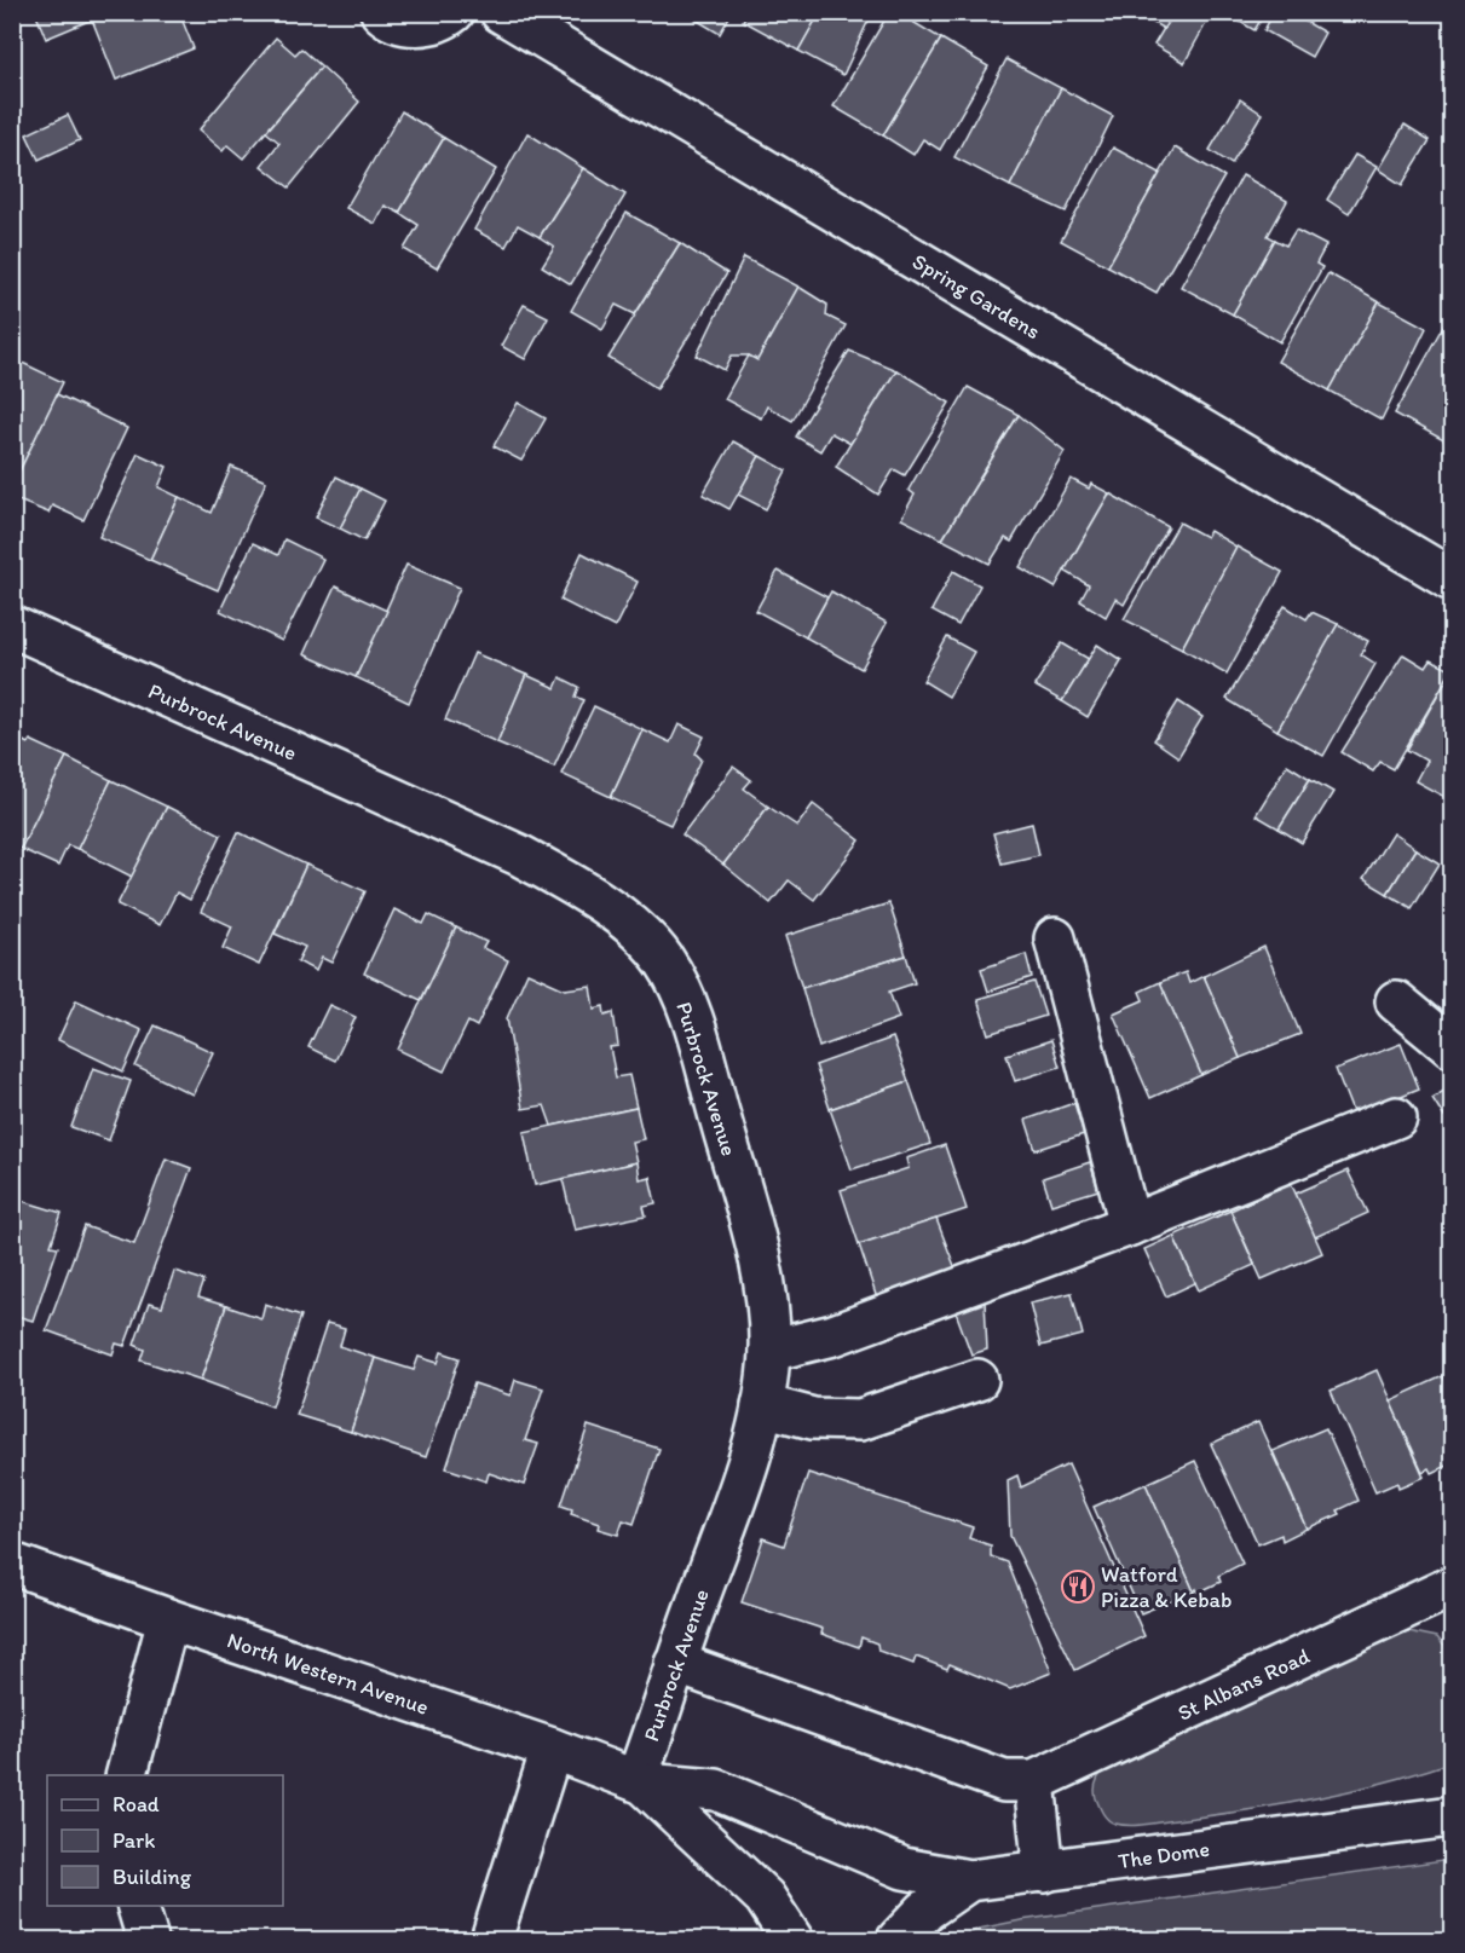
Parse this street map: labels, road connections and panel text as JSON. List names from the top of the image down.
{
  "streets": {
    "main road": [
      "Spring Gardens",
      "Purbrock Avenue",
      "North Western Avenue",
      "St Albans Road",
      "The Dome"
    ]
  },
  "crossings": [
    ["Purbrock Avenue", "North Western Avenue"],
    ["Purbrock Avenue", "St Albans Road"],
    ["North Western Avenue", "The Dome"]
  ],
  "places": {
    "restaurant": ["Watford Pizza & Kebab"]
  },
  "legend": ["Road", "Park", "Building"]
}
